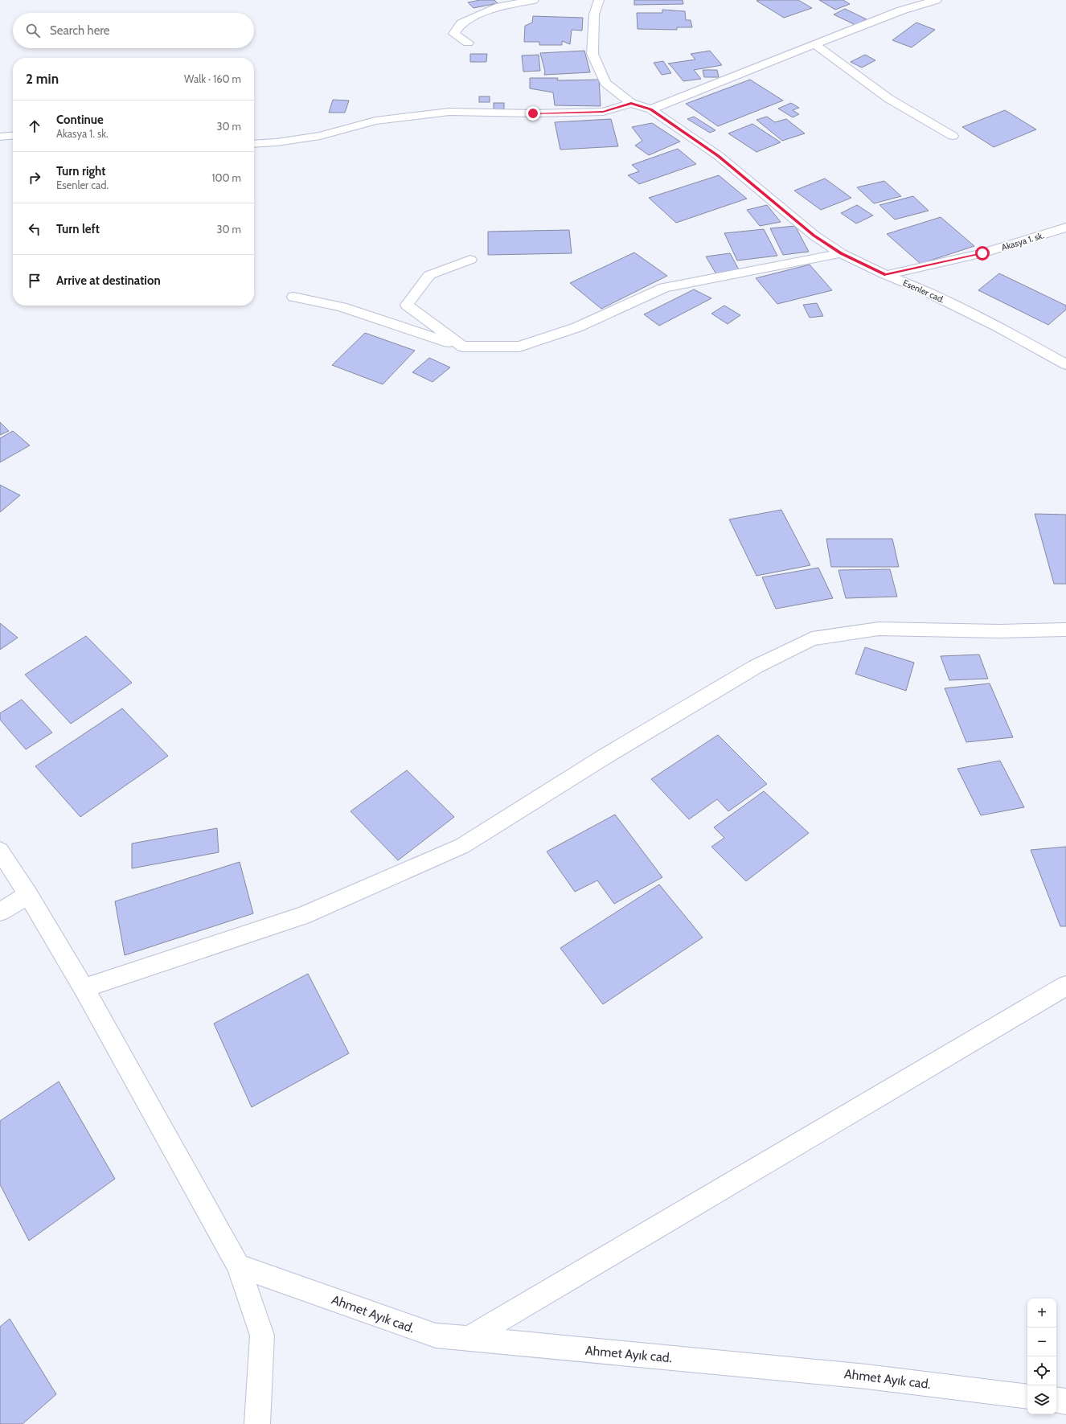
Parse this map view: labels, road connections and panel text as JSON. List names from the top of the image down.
{
  "streets": {
    "street": ["Akasya 1. sk.", "Esenler cad.", "Ahmet Ayık cad."]
  },
  "crossings": [
    ["Akasya 1. sk.", "Esenler cad."]
  ],
  "page": {
    "search": "Search here",
    "heading": ["2 min", "Walk · 160 m"],
    "list": [
      ["Continue", "Akasya 1. sk.", "30 m"],
      ["Turn right", "Esenler cad.", "100 m"],
      ["Turn left", "30 m"],
      "Arrive at destination"
    ],
    "map_buttons": ["+", "−"]
  }
}
